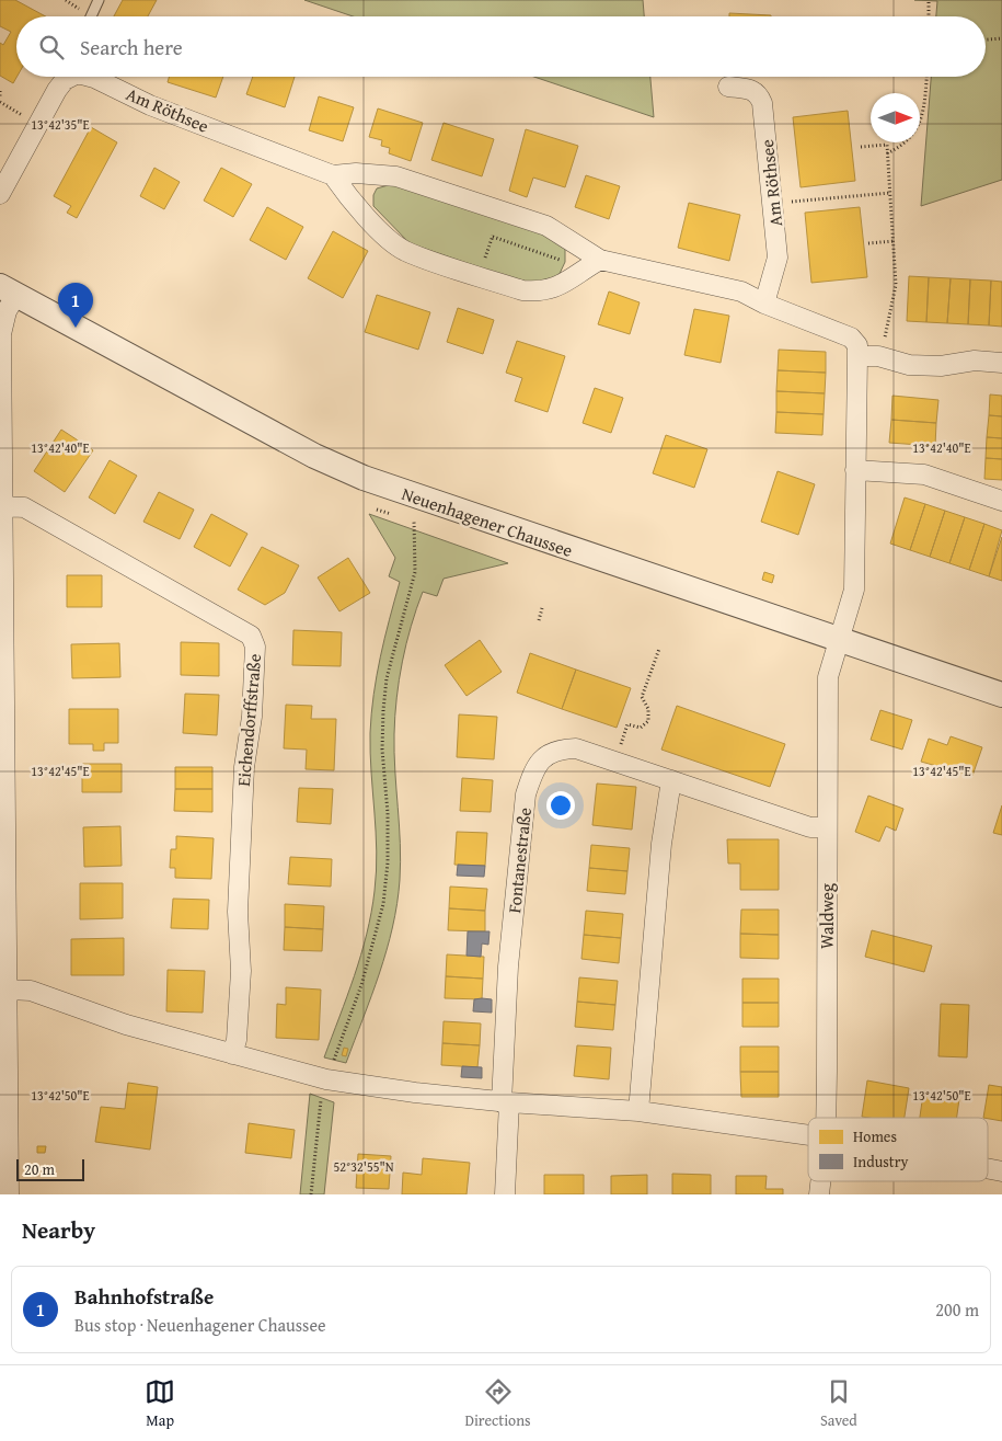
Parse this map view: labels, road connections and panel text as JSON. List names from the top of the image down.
{
  "streets": {
    "street": [
      "Am Röthsee",
      "Neuenhagener Chaussee",
      "Eichendorffstraße",
      "Fontanestraße",
      "Waldweg"
    ]
  },
  "crossings": [
    ["Neuenhagener Chaussee", "Waldweg"],
    ["Fontanestraße", "Waldweg"]
  ],
  "legend": ["Homes", "Industry"],
  "scale_bar": "20 m",
  "north": "right",
  "page": {
    "search": "Search here",
    "pins": "1",
    "scale": "20 m",
    "heading": "Nearby",
    "list": [
      {
        "mark": "1",
        "name": "Bahnhofstraße",
        "note": "Bus stop · Neuenhagener Chaussee",
        "value": "200 m"
      }
    ],
    "nav": ["Map", "Directions", "Saved"]
  },
  "coordinates": [
    "13°42'35\"E",
    "13°42'40\"E",
    "13°42'45\"E",
    "13°42'50\"E",
    "52°32'55\"N"
  ]
}
